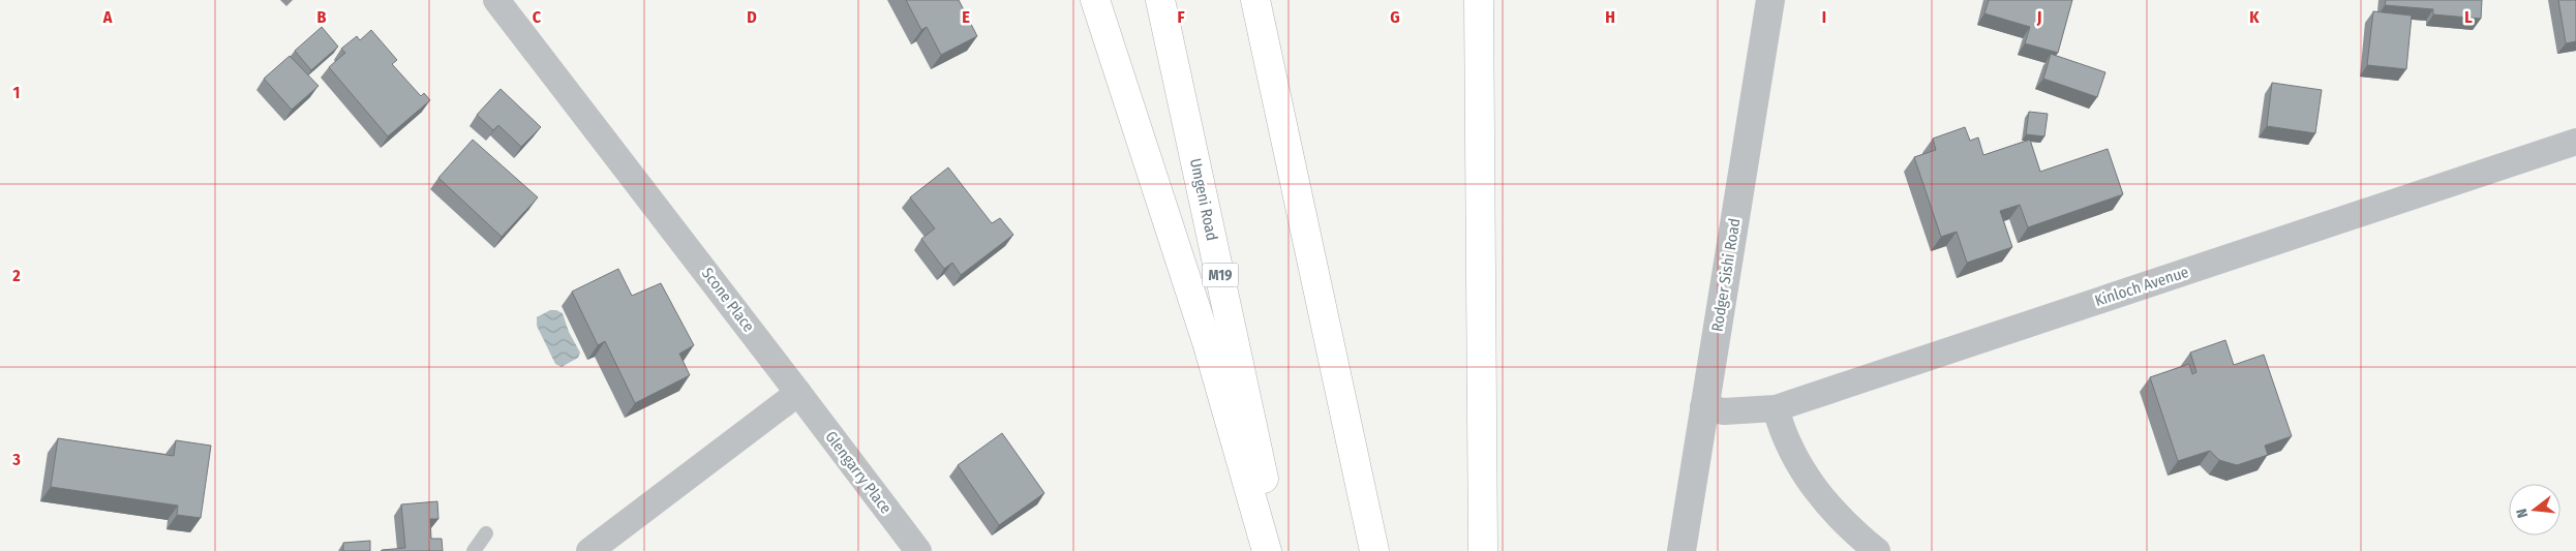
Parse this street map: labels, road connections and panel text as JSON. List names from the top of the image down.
{
  "streets": {
    "highway": ["Umgeni Road", "M19"],
    "street": [
      "Rodger Sishi Road",
      "Kinloch Avenue",
      "Scone Place",
      "Glengarry Place"
    ]
  },
  "crossings": [
    ["Rodger Sishi Road", "Kinloch Avenue"],
    ["Scone Place", "Glengarry Place"]
  ],
  "north": "left",
  "grid": {
    "columns": [
      "A",
      "B",
      "C",
      "D",
      "E",
      "F",
      "G",
      "H",
      "I",
      "J",
      "K",
      "L"
    ],
    "rows": ["1", "2", "3"]
  }
}
